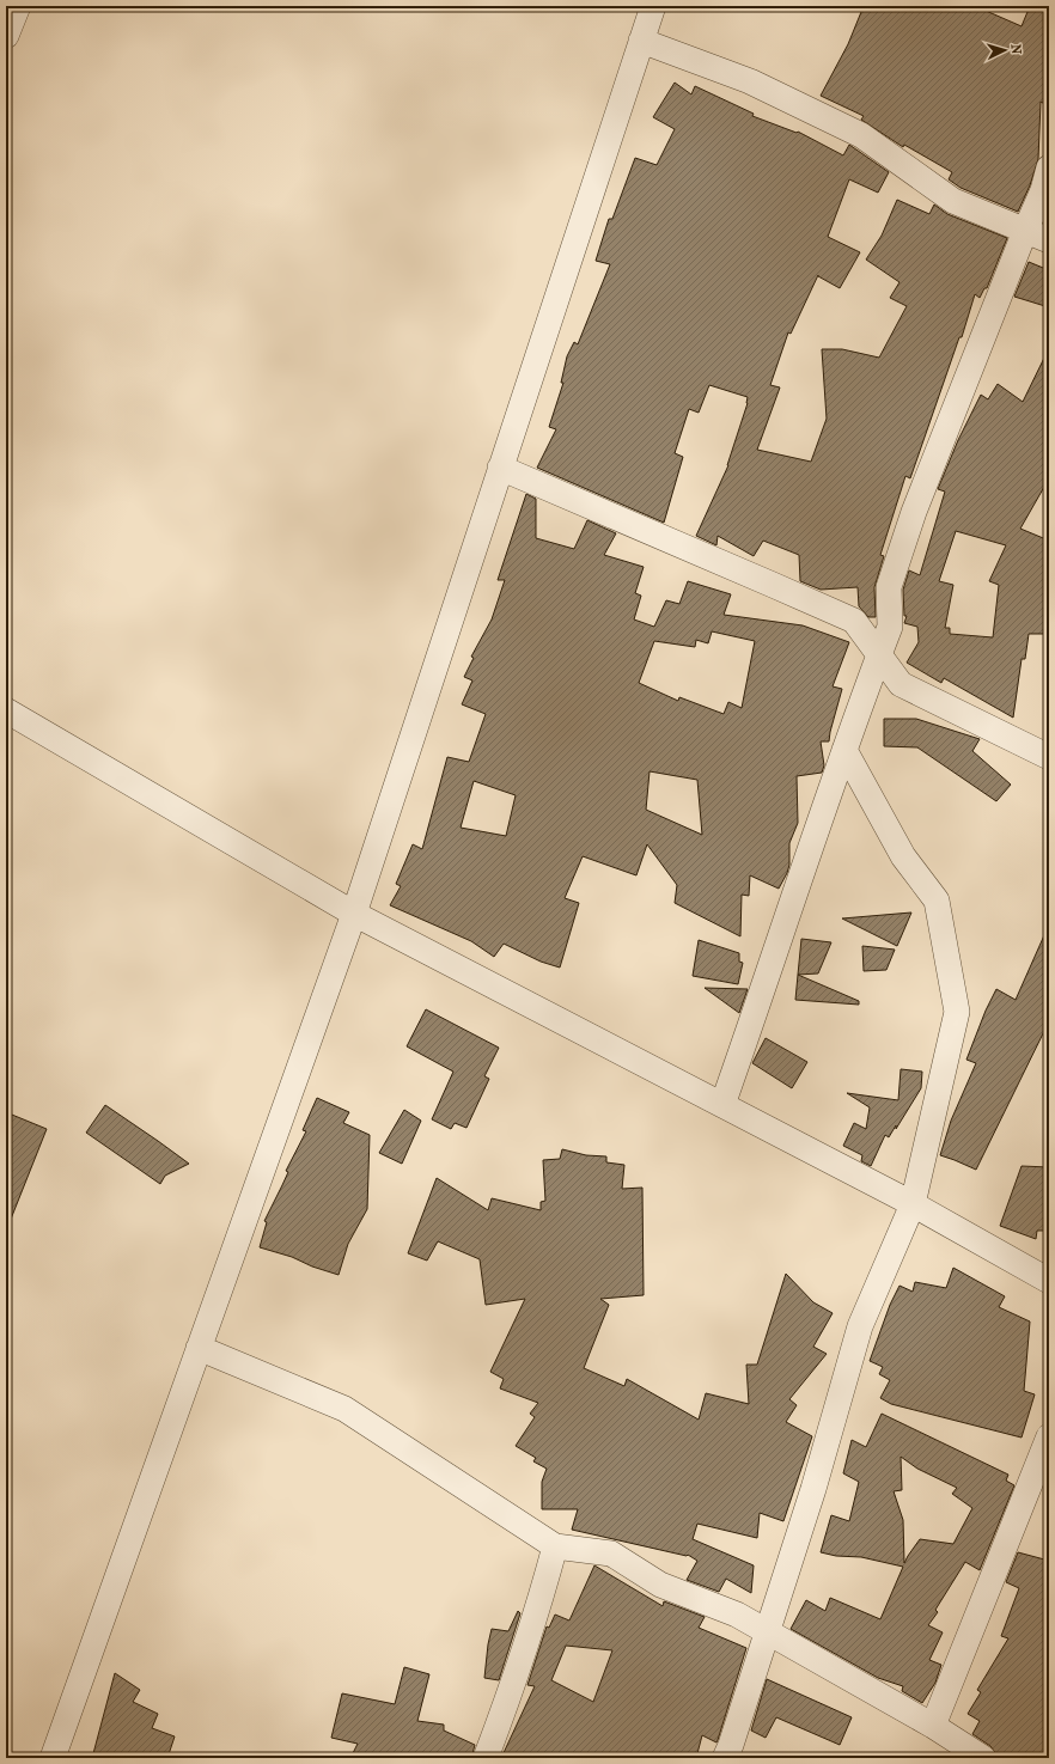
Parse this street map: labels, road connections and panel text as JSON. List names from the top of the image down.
{
  "north": "right"
}
